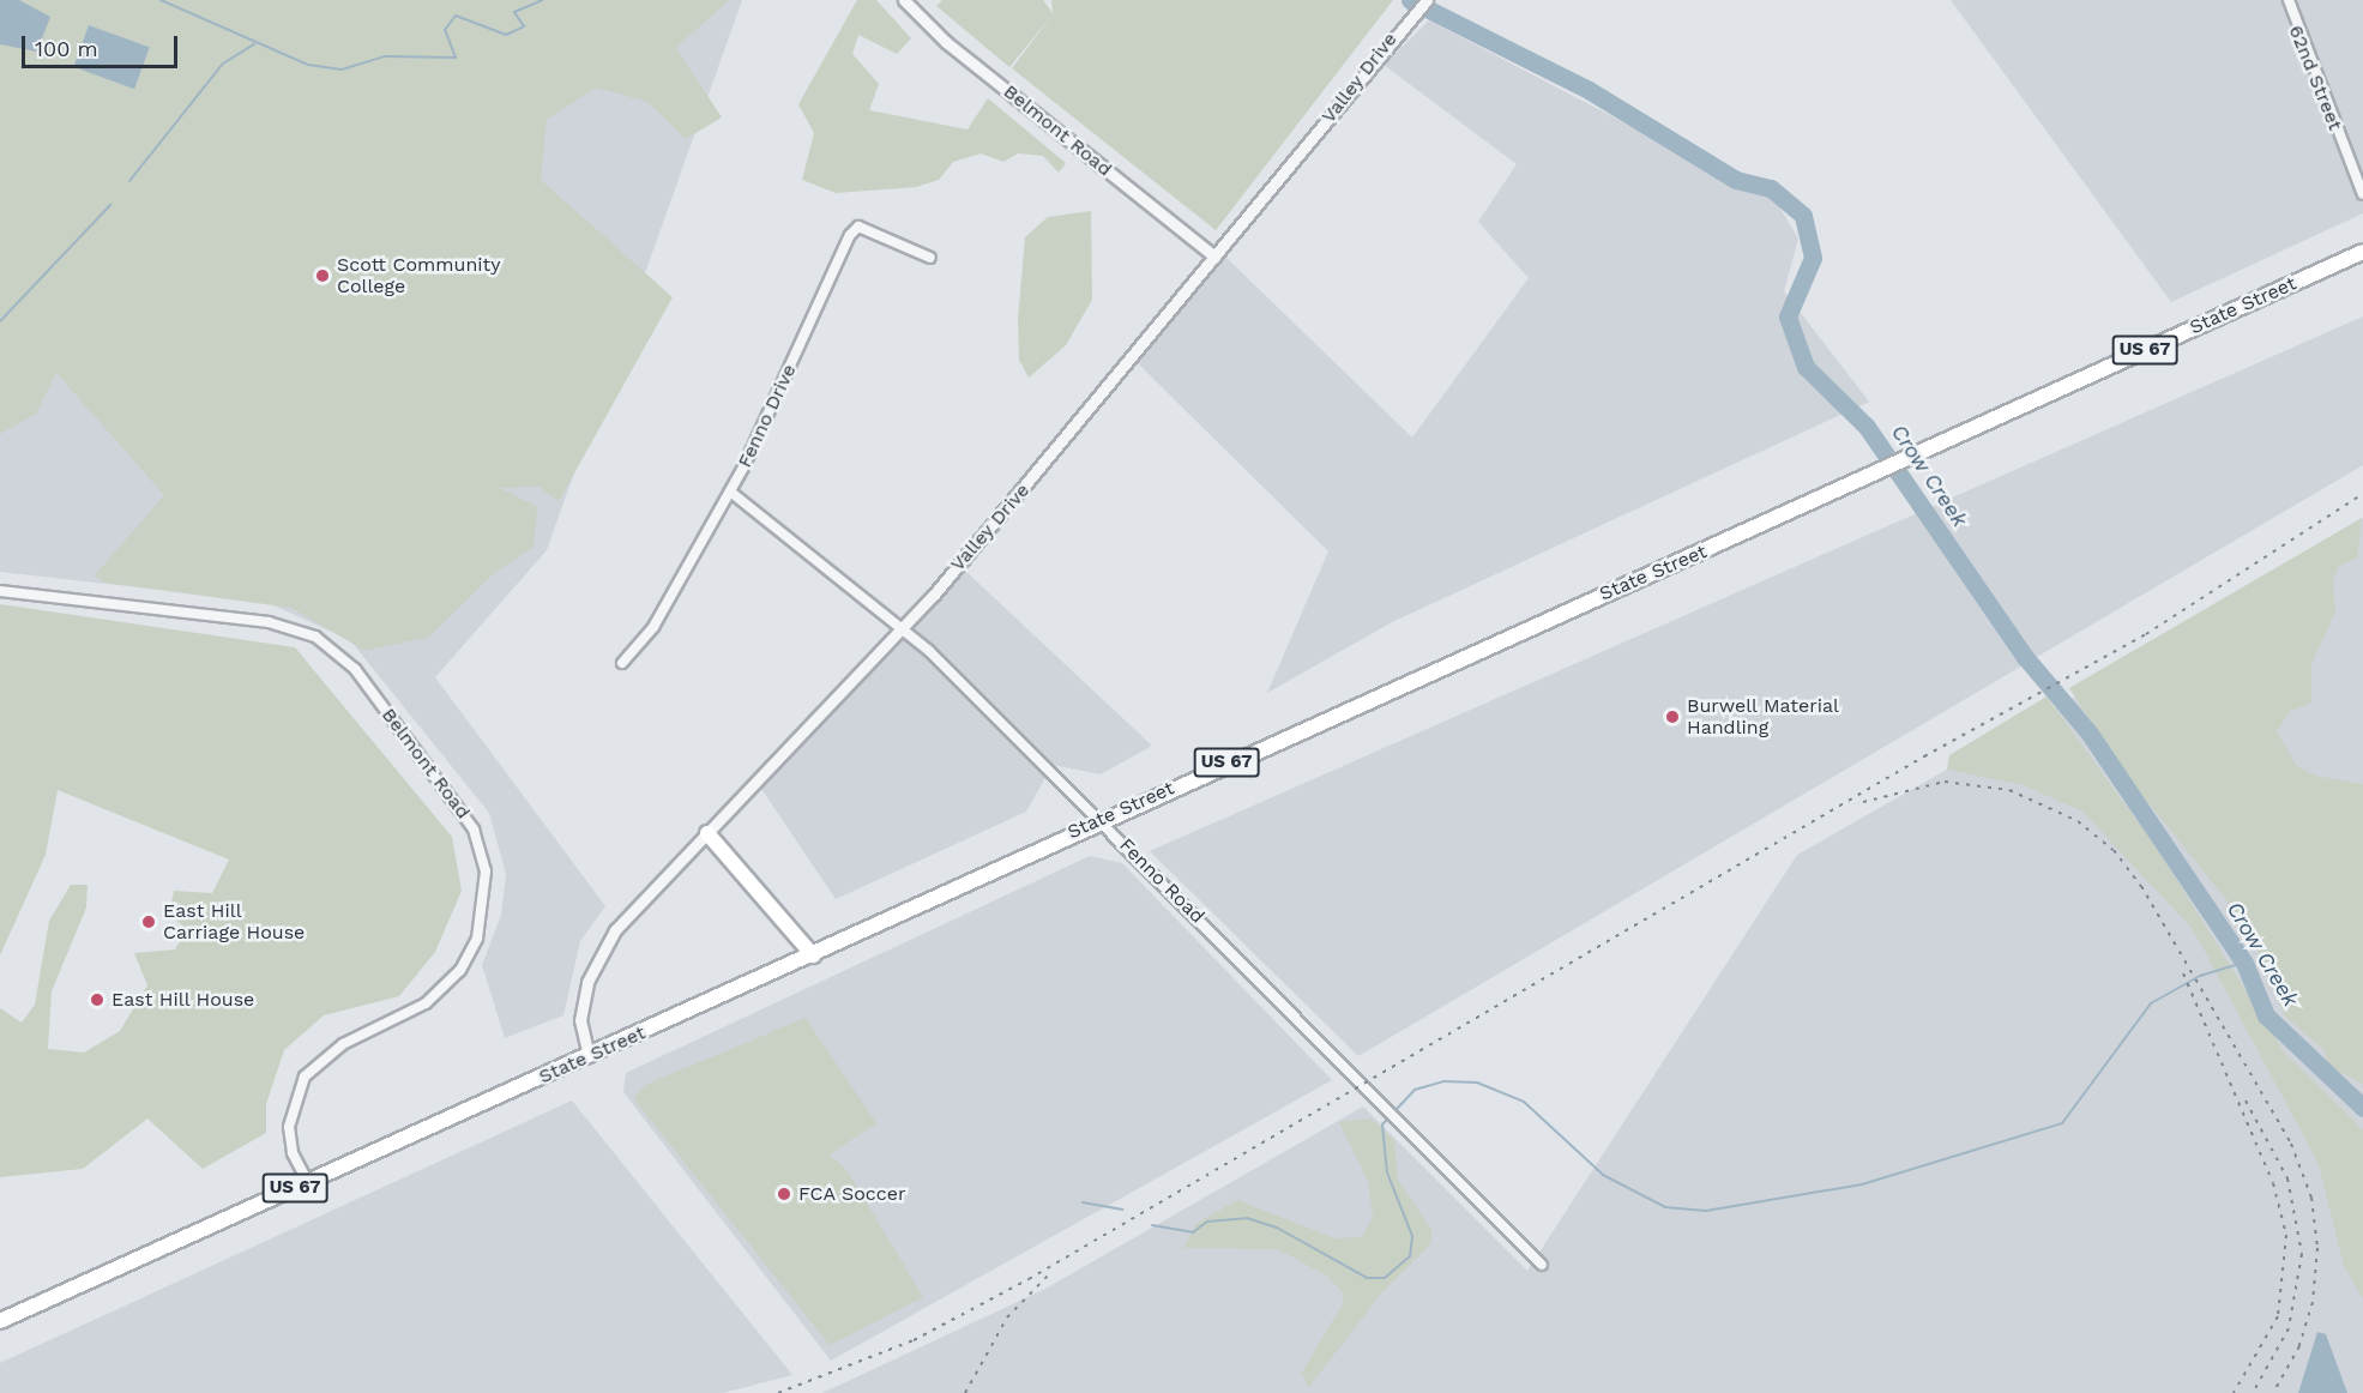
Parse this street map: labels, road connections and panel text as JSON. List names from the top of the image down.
{
  "streets": {
    "main road": ["State Street", "US 67"],
    "street": [
      "Valley Drive",
      "62nd Street",
      "Belmont Road",
      "Fenno Drive",
      "Fenno Road"
    ]
  },
  "crossings": [
    ["Valley Drive", "Belmont Road"],
    ["Valley Drive", "State Street"],
    ["Valley Drive", "Fenno Road"],
    ["Belmont Road", "State Street"],
    ["State Street", "Fenno Road"],
    ["Fenno Drive", "Fenno Road"]
  ],
  "water": ["Crow Creek"],
  "places": [
    "Scott Community College",
    "Burwell Material Handling",
    "East Hill Carriage House",
    "East Hill House",
    "FCA Soccer"
  ],
  "scale_bar": "100 m"
}
